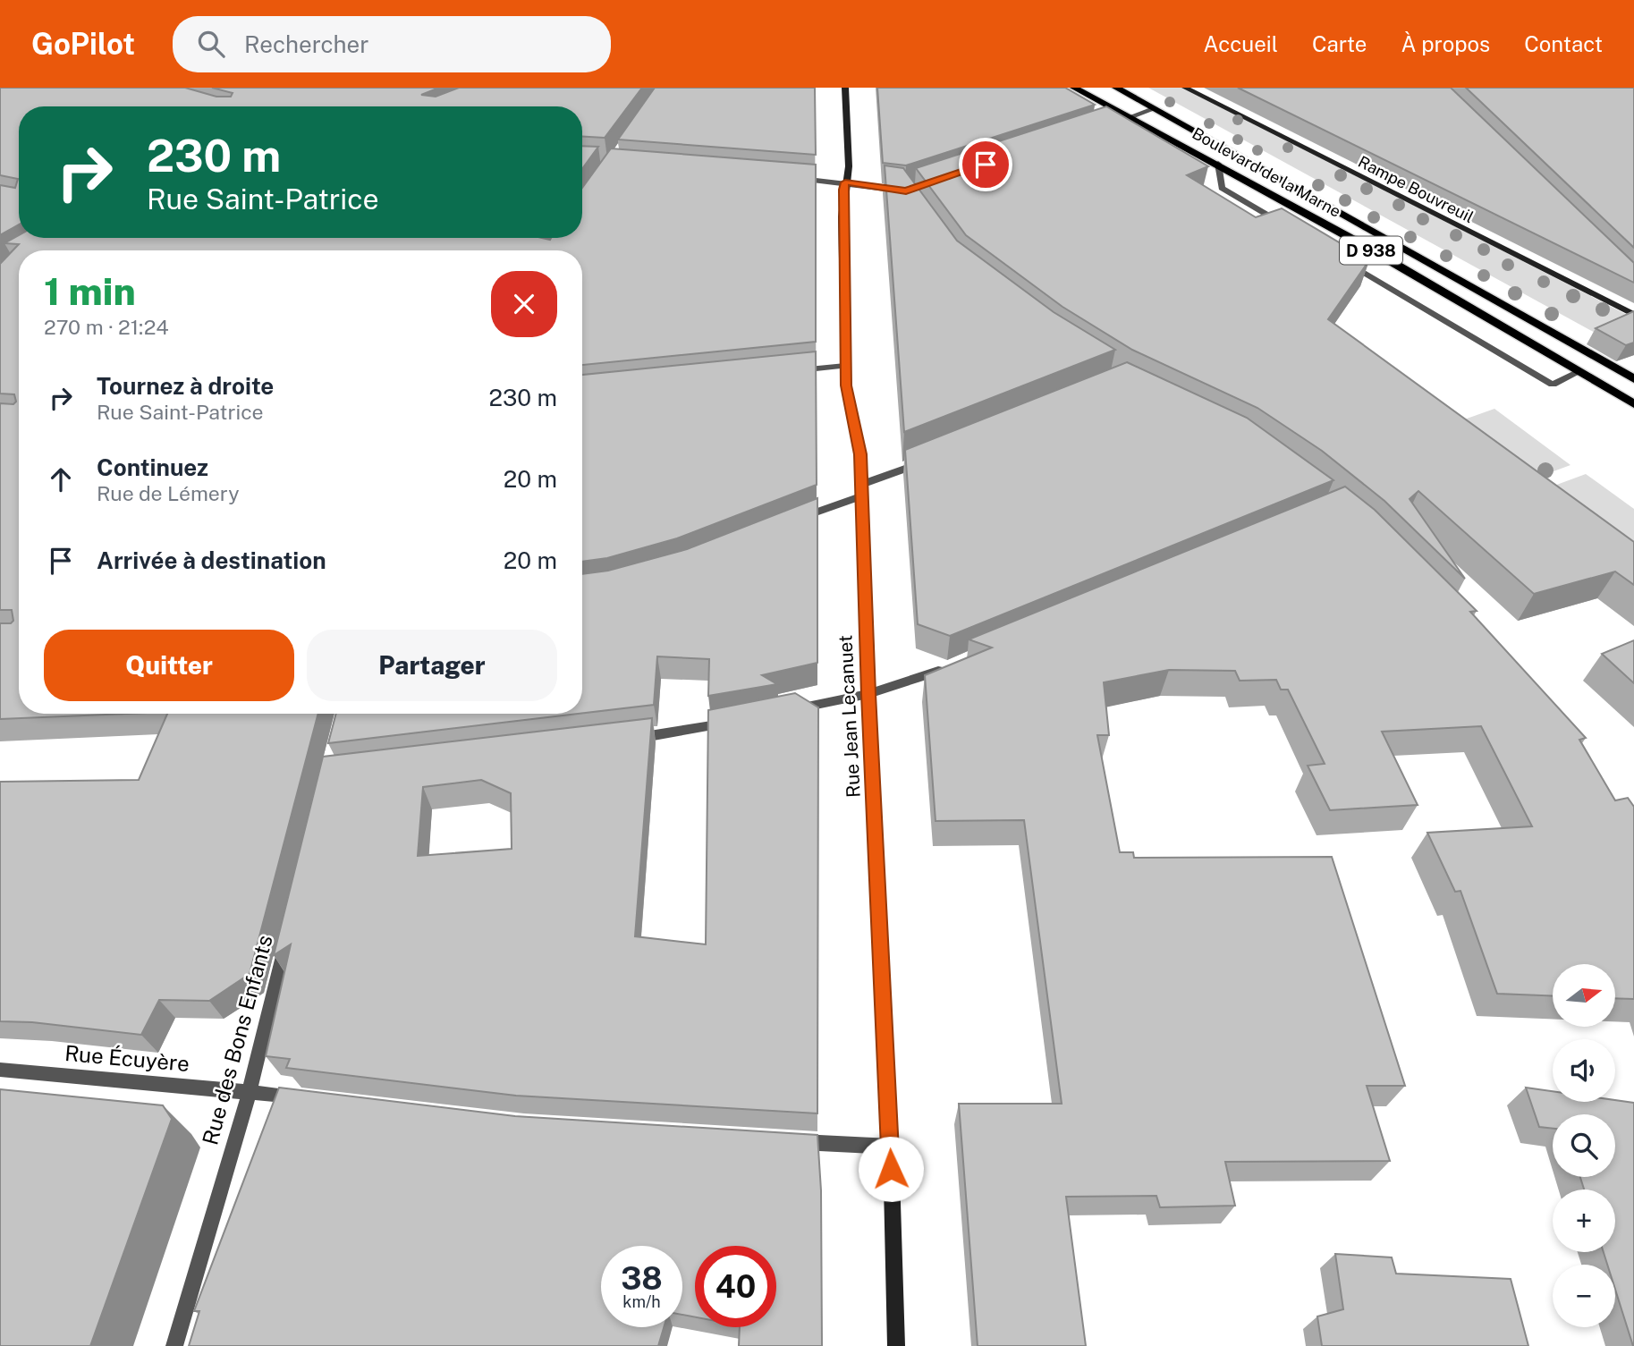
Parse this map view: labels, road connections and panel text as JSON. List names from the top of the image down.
{
  "streets": {
    "main road": ["Boulevard de la Marne", "D 938"],
    "street": [
      "Rampe Bouvreuil",
      "Rue Jean Lecanuet",
      "Rue des Bons Enfants",
      "Rue Écuyère"
    ]
  },
  "crossings": [
    ["Rue des Bons Enfants", "Rue Écuyère"]
  ],
  "north": "right",
  "page": {
    "header": "GoPilot",
    "search": "Rechercher",
    "nav": [
      "Accueil",
      "Carte",
      "À propos",
      "Contact"
    ],
    "turn": ["230 m", "Rue Saint-Patrice"],
    "heading": ["1 min", "270 m · 21:24"],
    "list": [
      {
        "name": "Tournez à droite",
        "note": "Rue Saint-Patrice",
        "value": "230 m"
      },
      {
        "name": "Continuez",
        "note": "Rue de Lémery",
        "value": "20 m"
      },
      {
        "name": "Arrivée à destination",
        "value": "20 m"
      }
    ],
    "buttons": ["Quitter", "Partager"],
    "map_buttons": ["+", "−"],
    "speed": "38 km/h",
    "limit": "40"
  }
}
